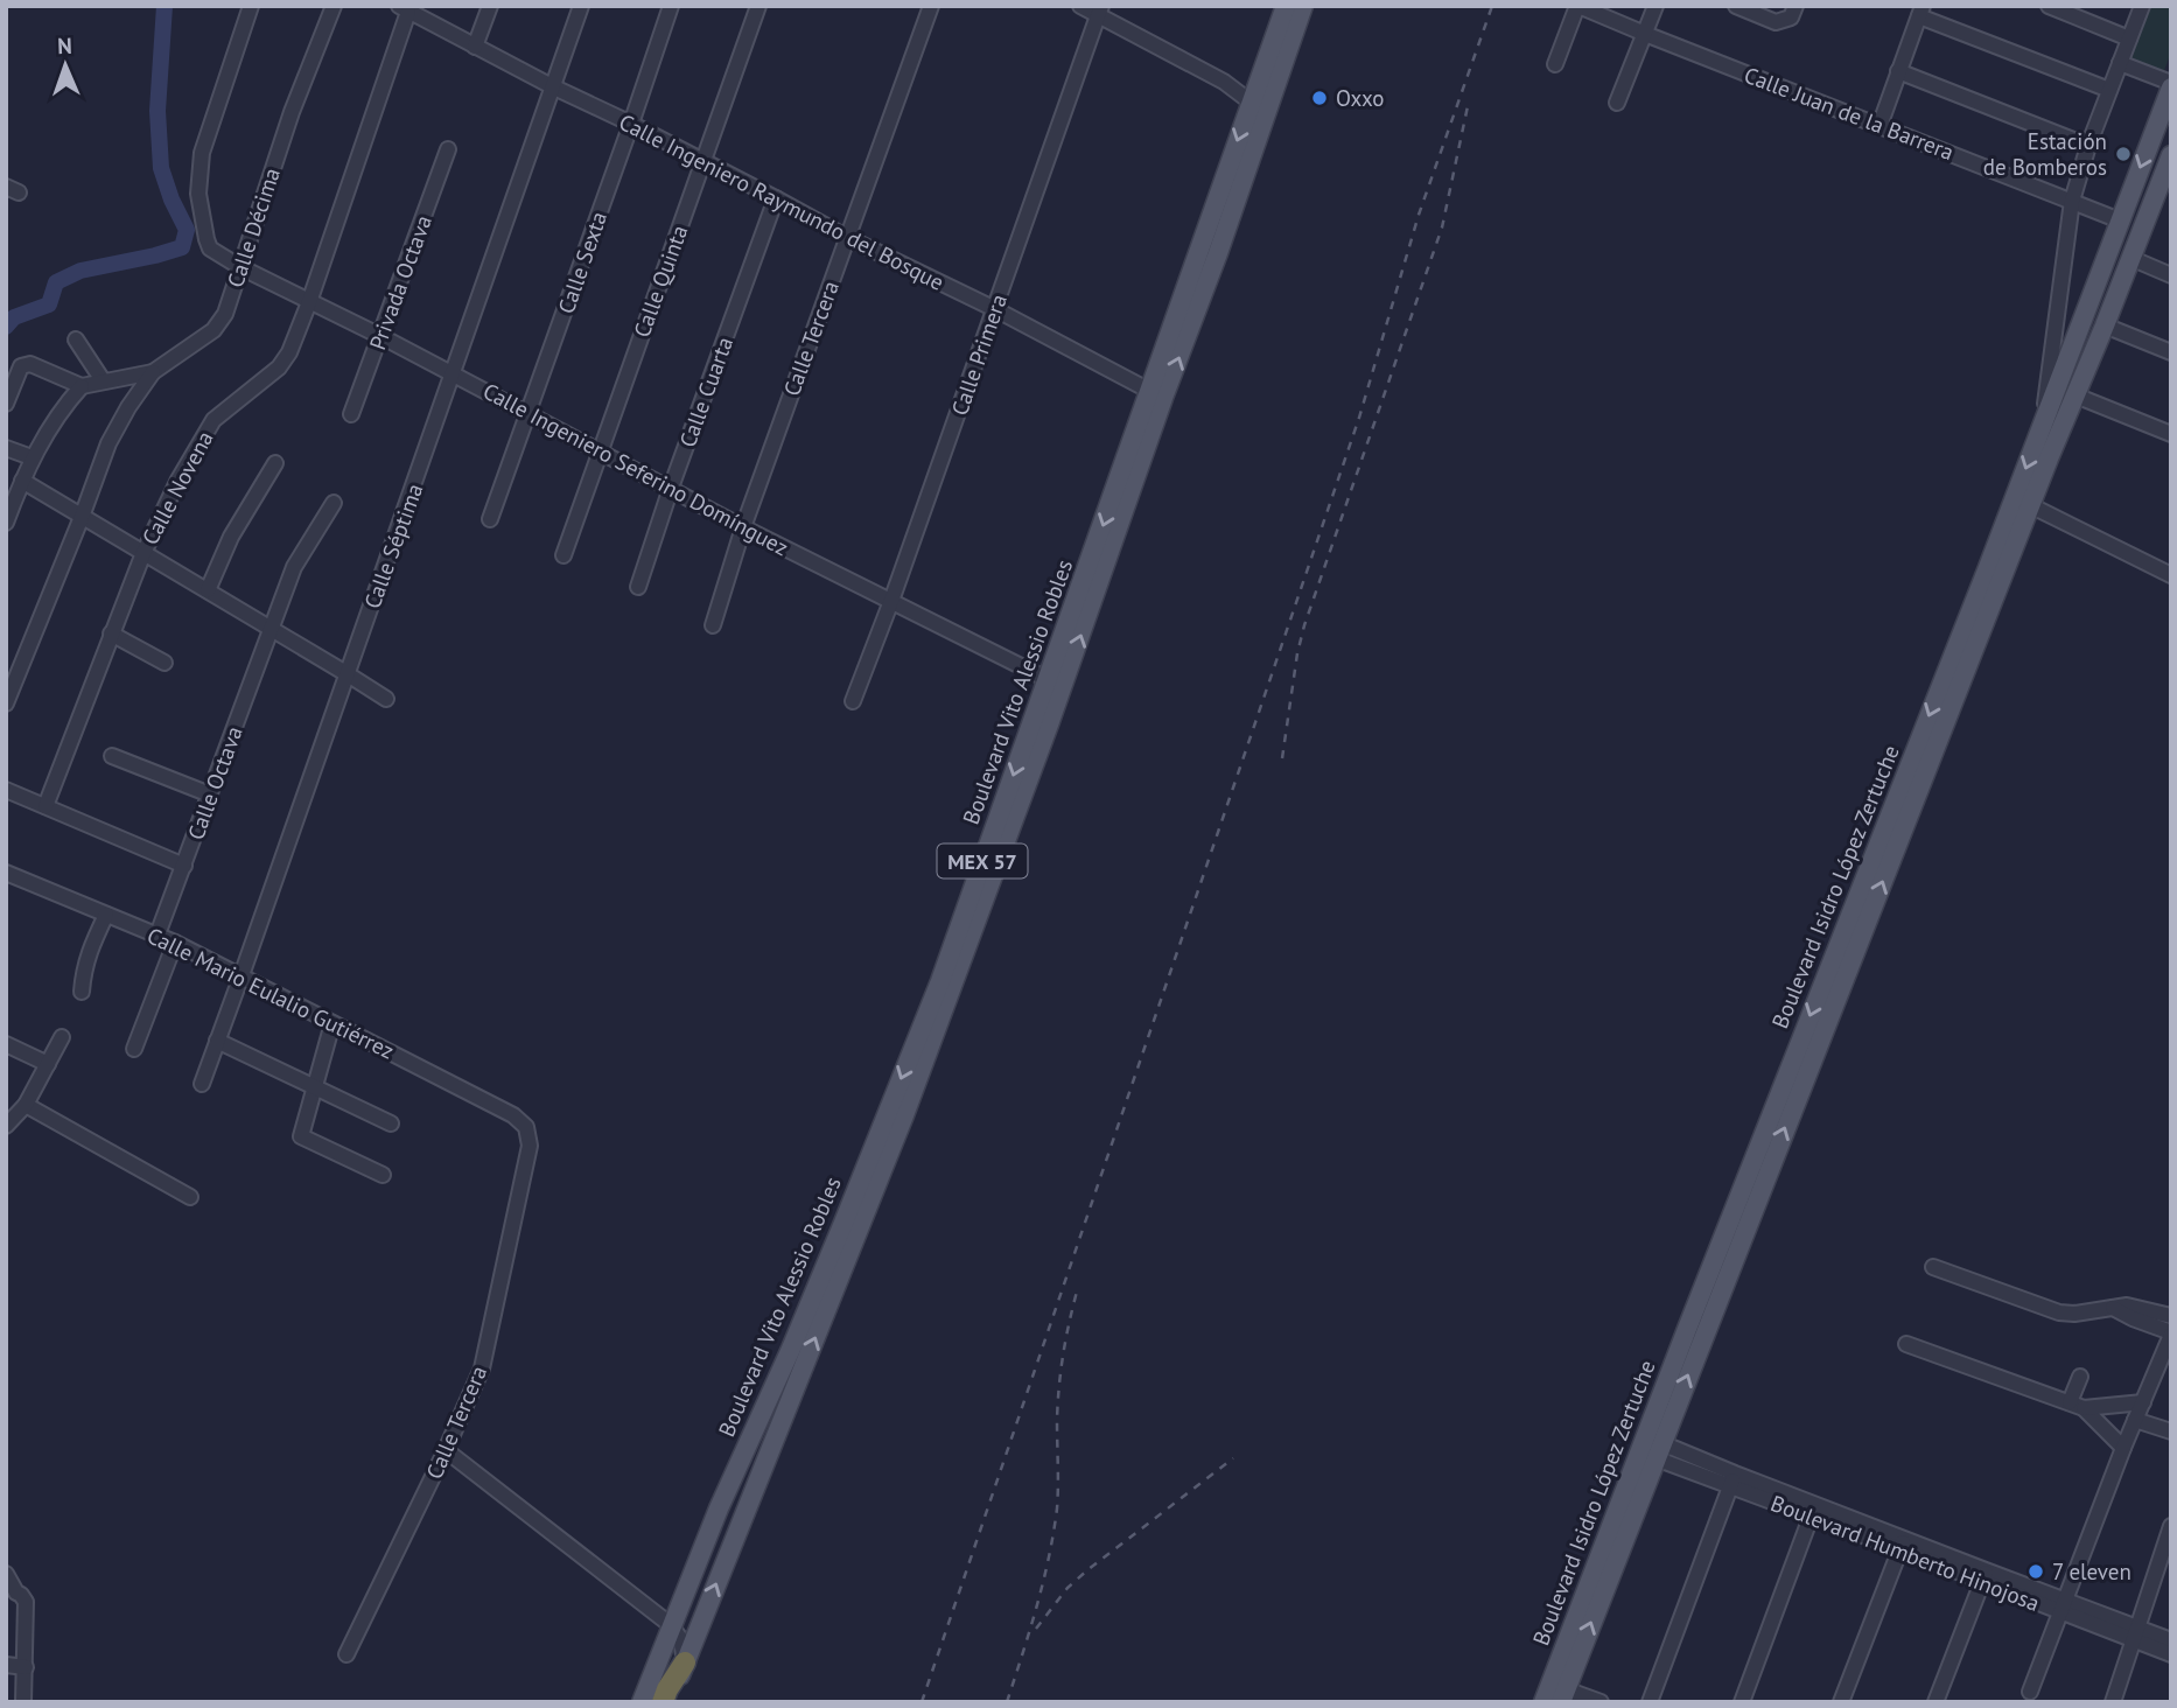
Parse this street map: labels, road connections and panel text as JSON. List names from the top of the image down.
{
  "streets": {
    "main road": ["Boulevard Vito Alessio Robles", "MEX 57", "Boulevard Isidro López Zertuche"],
    "street": [
      "Calle Juan de la Barrera",
      "Calle Ingeniero Raymundo del Bosque",
      "Calle Décima",
      "Calle Sexta",
      "Calle Quinta",
      "Privada Octava",
      "Calle Tercera",
      "Calle Primera",
      "Calle Cuarta",
      "Calle Ingeniero Seferino Domínguez",
      "Calle Novena",
      "Calle Séptima",
      "Calle Octava",
      "Calle Mario Eulalio Gutiérrez",
      "Boulevard Humberto Hinojosa"
    ]
  },
  "crossings": [
    ["Calle Juan de la Barrera", "Boulevard Isidro López Zertuche"],
    ["Calle Ingeniero Raymundo del Bosque", "Calle Sexta"],
    ["Calle Ingeniero Raymundo del Bosque", "Calle Quinta"],
    ["Calle Ingeniero Raymundo del Bosque", "Calle Tercera"],
    ["Calle Ingeniero Raymundo del Bosque", "Calle Primera"],
    ["Calle Ingeniero Raymundo del Bosque", "Calle Cuarta"],
    ["Calle Ingeniero Raymundo del Bosque", "Calle Novena"],
    ["Calle Ingeniero Raymundo del Bosque", "Calle Séptima"],
    ["Calle Ingeniero Raymundo del Bosque", "Boulevard Vito Alessio Robles"],
    ["Calle Décima", "Calle Ingeniero Seferino Domínguez"],
    ["Calle Sexta", "Calle Ingeniero Seferino Domínguez"],
    ["Calle Quinta", "Calle Ingeniero Seferino Domínguez"],
    ["Privada Octava", "Calle Ingeniero Seferino Domínguez"],
    ["Calle Tercera", "Calle Ingeniero Seferino Domínguez"],
    ["Calle Tercera", "Calle Mario Eulalio Gutiérrez"],
    ["Calle Primera", "Calle Ingeniero Seferino Domínguez"],
    ["Calle Cuarta", "Calle Ingeniero Seferino Domínguez"],
    ["Calle Ingeniero Seferino Domínguez", "Calle Novena"],
    ["Calle Ingeniero Seferino Domínguez", "Calle Séptima"],
    ["Calle Ingeniero Seferino Domínguez", "Boulevard Vito Alessio Robles"],
    ["Calle Séptima", "Calle Mario Eulalio Gutiérrez"],
    ["Calle Octava", "Calle Mario Eulalio Gutiérrez"],
    ["Boulevard Isidro López Zertuche", "Boulevard Humberto Hinojosa"]
  ],
  "places": ["Oxxo", "Estación de Bomberos", "7 eleven"],
  "north": "top"
}
